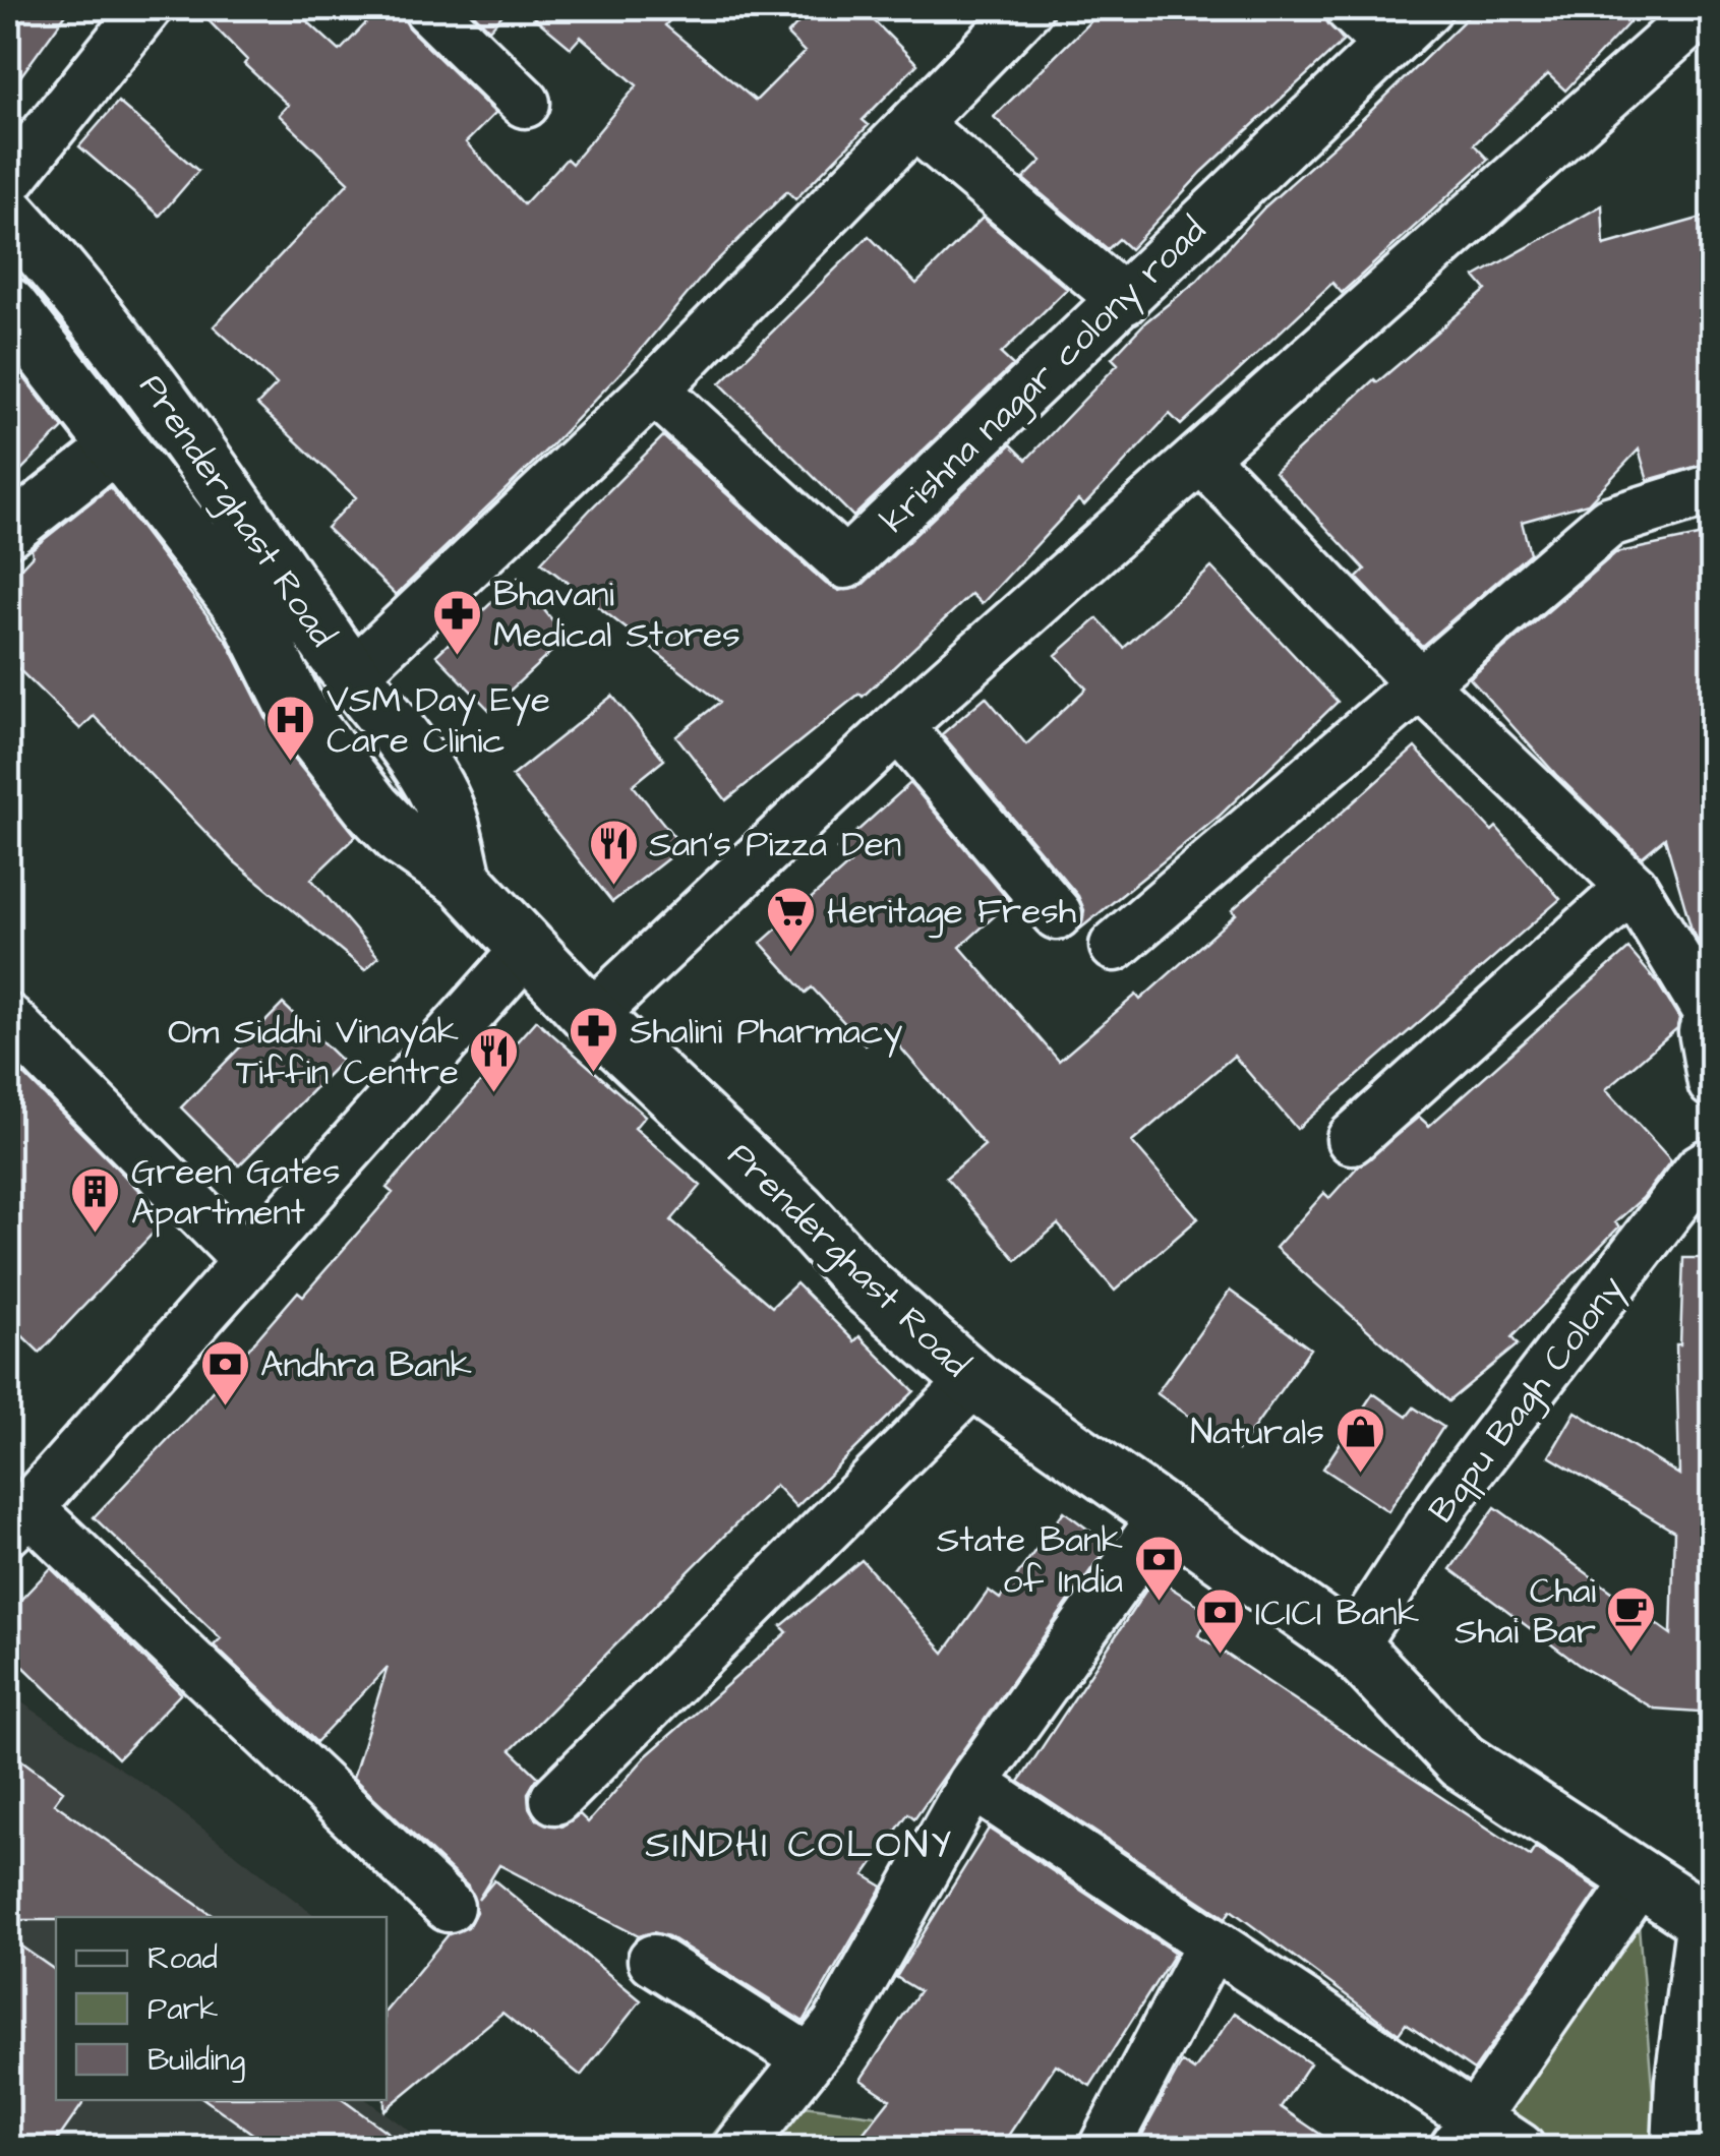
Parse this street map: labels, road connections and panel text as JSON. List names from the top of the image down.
{
  "streets": {
    "street": ["krishna nagar colony road", "Prenderghast Road", "Bqpu Bagh Colony"]
  },
  "crossings": [
    ["Prenderghast Road", "Bqpu Bagh Colony"]
  ],
  "districts": ["SINDHI COLONY"],
  "places": {
    "pharmacy": ["Bhavani Medical Stores", "Shalini Pharmacy"],
    "hospital": ["VSM Day Eye Care Clinic"],
    "restaurant": ["San's Pizza Den", "Om Siddhi Vinayak Tiffin Centre"],
    "supermarket": ["Heritage Fresh"],
    "building": ["Green Gates Apartment"],
    "bank": ["Andhra Bank", "State Bank of India", "ICICI Bank"],
    "shop": ["Naturals"],
    "cafe": ["Chai Shai Bar"]
  },
  "legend": ["Road", "Park", "Building"]
}
